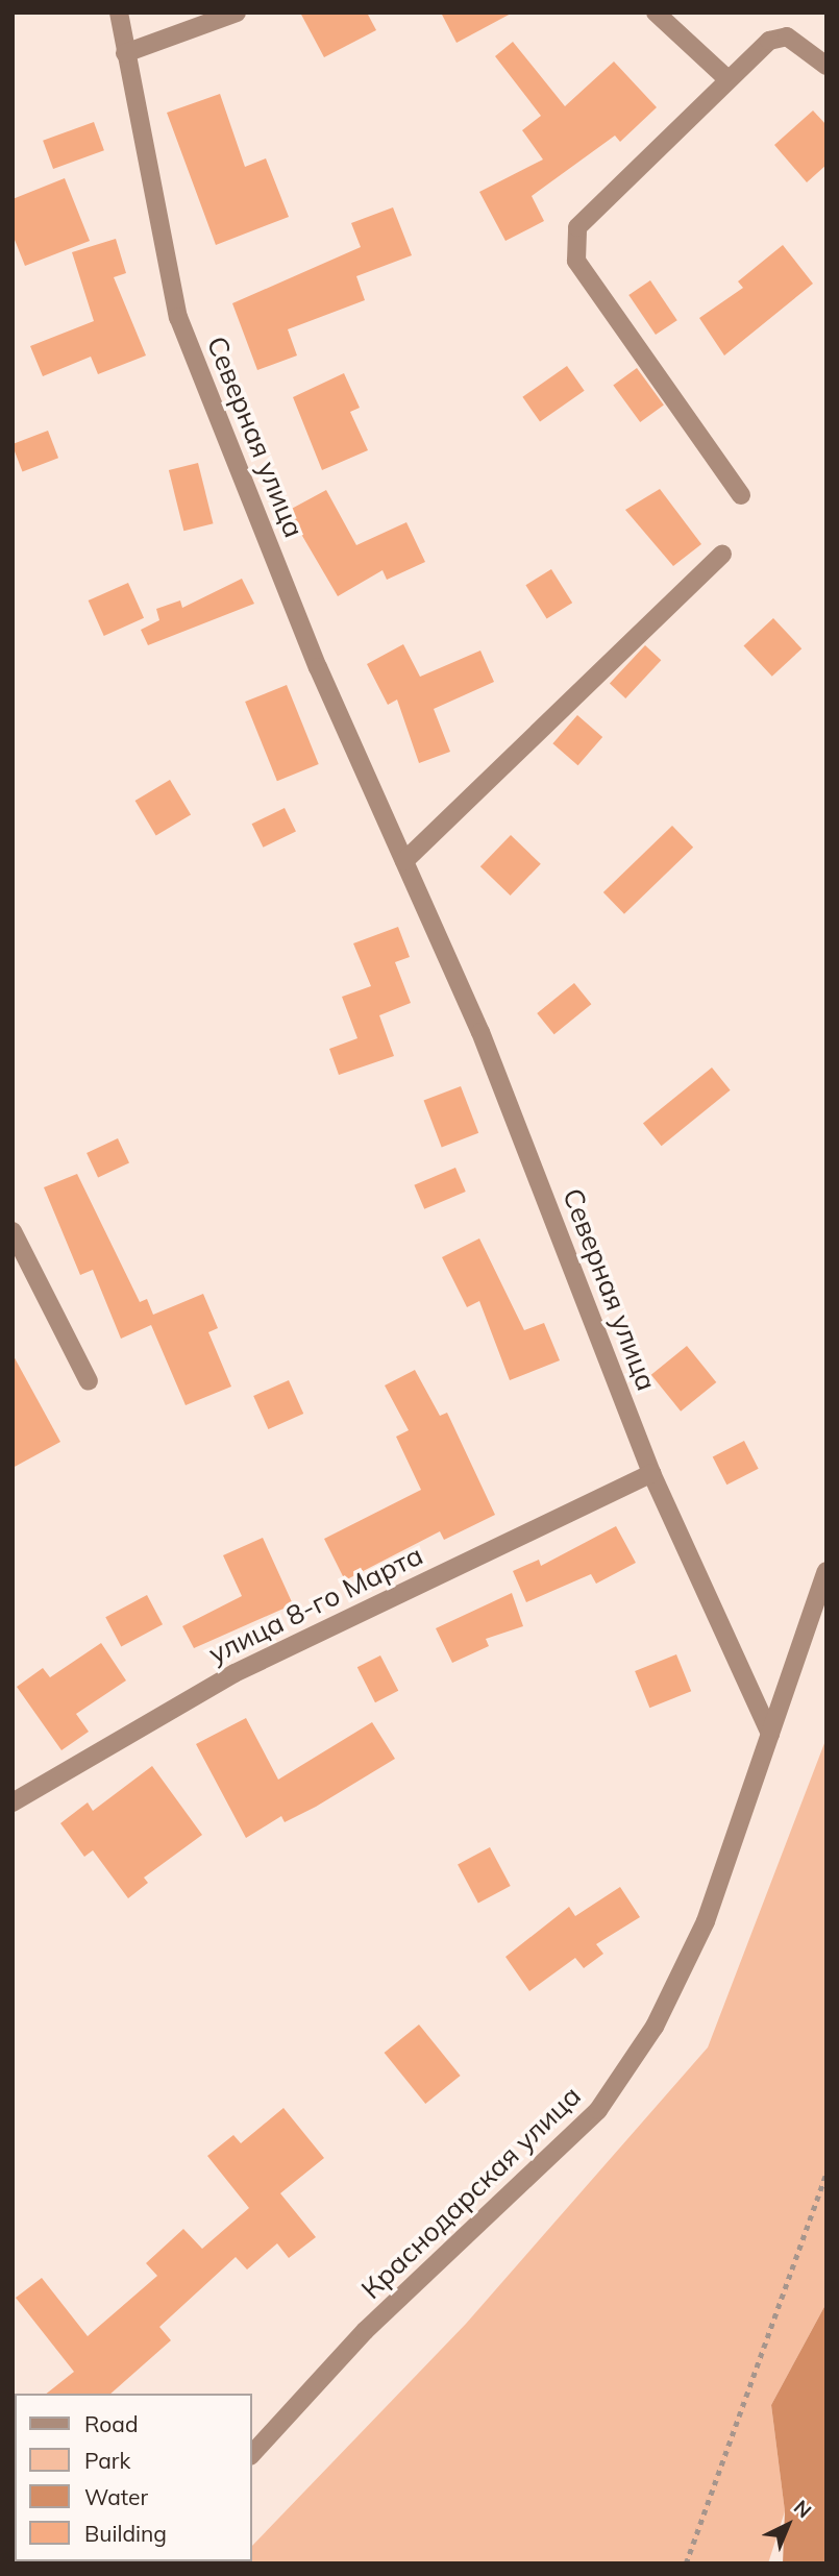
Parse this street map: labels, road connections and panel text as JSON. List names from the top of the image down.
{
  "streets": {
    "street": ["Северная улица", "улица 8-го Марта", "Краснодарская улица"]
  },
  "crossings": [
    ["Северная улица", "улица 8-го Марта"],
    ["Северная улица", "Краснодарская улица"]
  ],
  "legend": [
    "Road",
    "Park",
    "Water",
    "Building"
  ],
  "north": "top right"
}
